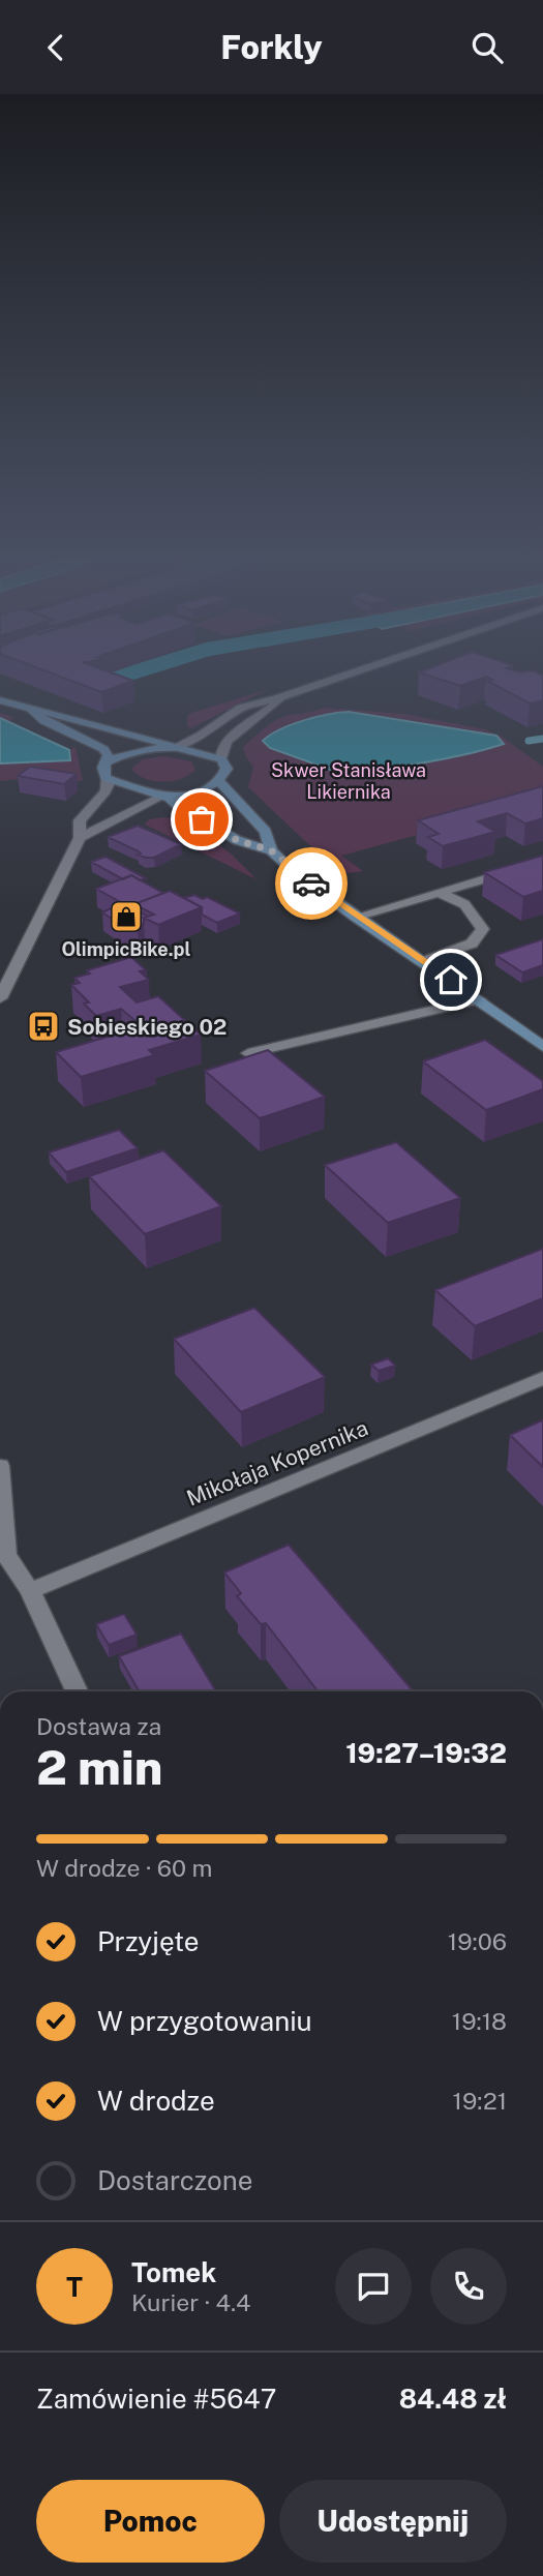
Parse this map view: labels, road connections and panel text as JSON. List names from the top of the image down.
{
  "streets": {
    "street": ["Mikołaja Kopernika"]
  },
  "parks": ["Skwer Stanisława Likiernika"],
  "places": {
    "shop": ["OlimpicBike.pl"],
    "bus stop": ["Sobieskiego 02"]
  },
  "page": {
    "header": "Forkly",
    "heading": ["2 min", "Dostawa za", "19:27–19:32"],
    "panel": [
      "Tomek",
      "Kurier · 4.4",
      "Zamówienie #5647",
      "84.48 zł"
    ],
    "bar": "W drodze · 60 m",
    "list": [
      ["Przyjęte", "19:06"],
      ["W przygotowaniu", "19:18"],
      ["W drodze", "19:21"],
      "Dostarczone"
    ],
    "round": "T",
    "buttons": ["Pomoc", "Udostępnij"]
  }
}
